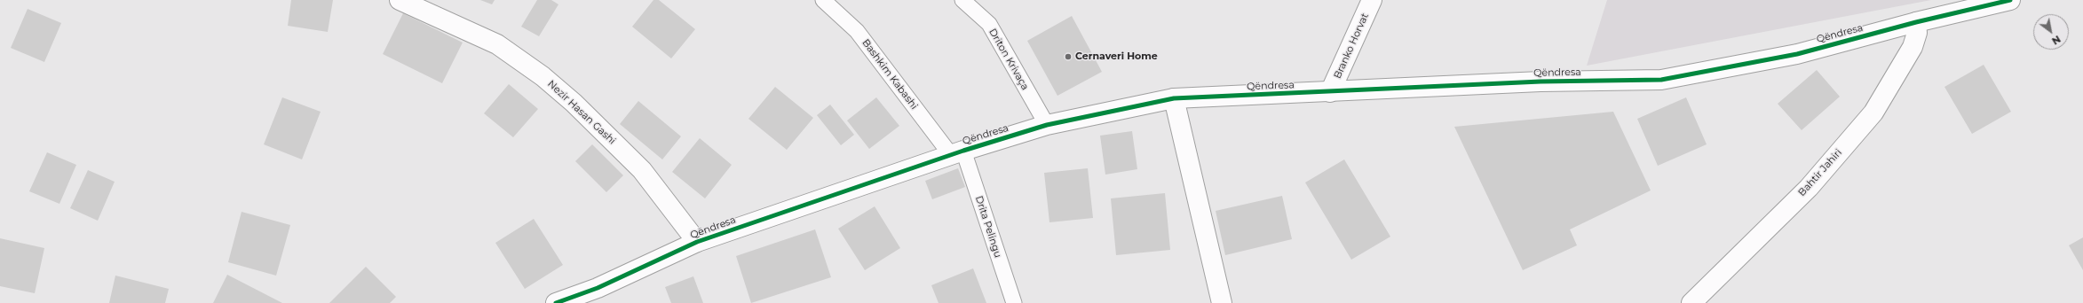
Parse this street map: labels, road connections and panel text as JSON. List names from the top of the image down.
{
  "streets": {
    "street": [
      "Qëndresa",
      "Branko Horvat",
      "Nezir Hasan Gashi",
      "Bahtir Jahiri"
    ],
    "lane": ["Driton Krivaça", "Bashkim Kabashi", "Drita Pelingu"]
  },
  "crossings": [
    ["Qëndresa", "Branko Horvat"],
    ["Qëndresa", "Driton Krivaça"],
    ["Qëndresa", "Bashkim Kabashi"],
    ["Qëndresa", "Nezir Hasan Gashi"],
    ["Qëndresa", "Bahtir Jahiri"],
    ["Qëndresa", "Drita Pelingu"],
    ["Bashkim Kabashi", "Drita Pelingu"]
  ],
  "places": ["Cernaveri Home"],
  "north": "bottom right"
}
